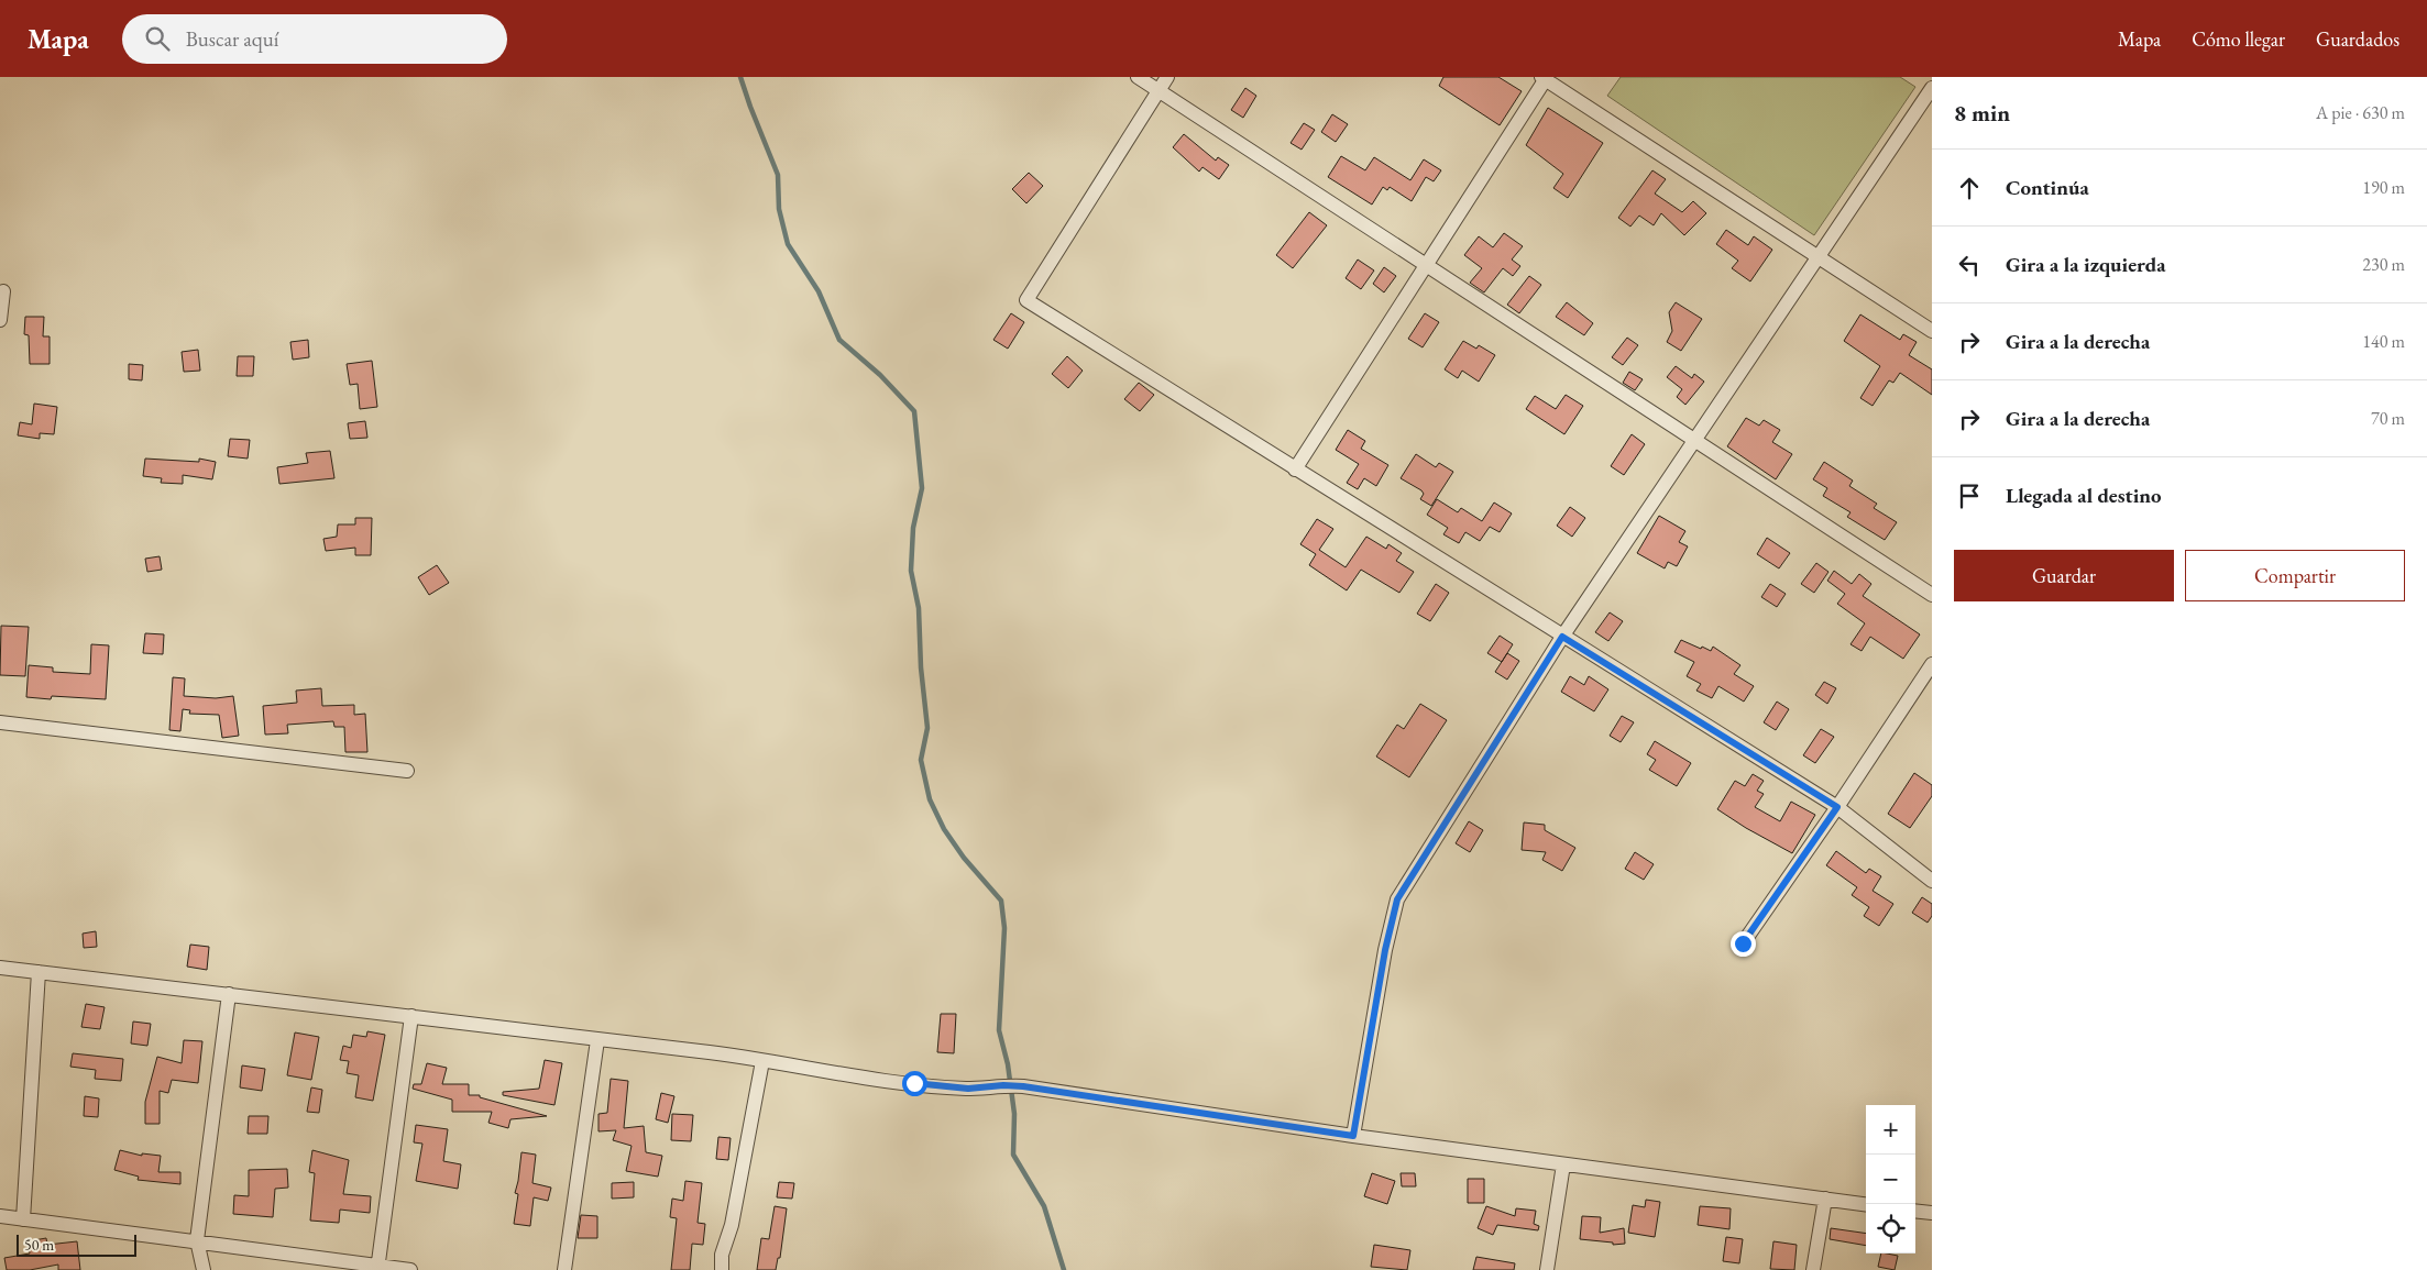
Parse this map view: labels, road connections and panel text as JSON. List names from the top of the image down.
{
  "scale_bar": "50 m",
  "page": {
    "header": "Mapa",
    "search": "Buscar aquí",
    "nav": ["Mapa", "Cómo llegar", "Guardados"],
    "heading": ["8 min", "A pie · 630 m"],
    "list": [
      ["Continúa", "190 m"],
      ["Gira a la izquierda", "230 m"],
      ["Gira a la derecha", "140 m"],
      ["Gira a la derecha", "70 m"],
      "Llegada al destino"
    ],
    "buttons": ["Guardar", "Compartir"],
    "map_buttons": ["+", "−"],
    "scale": "50 m"
  }
}
